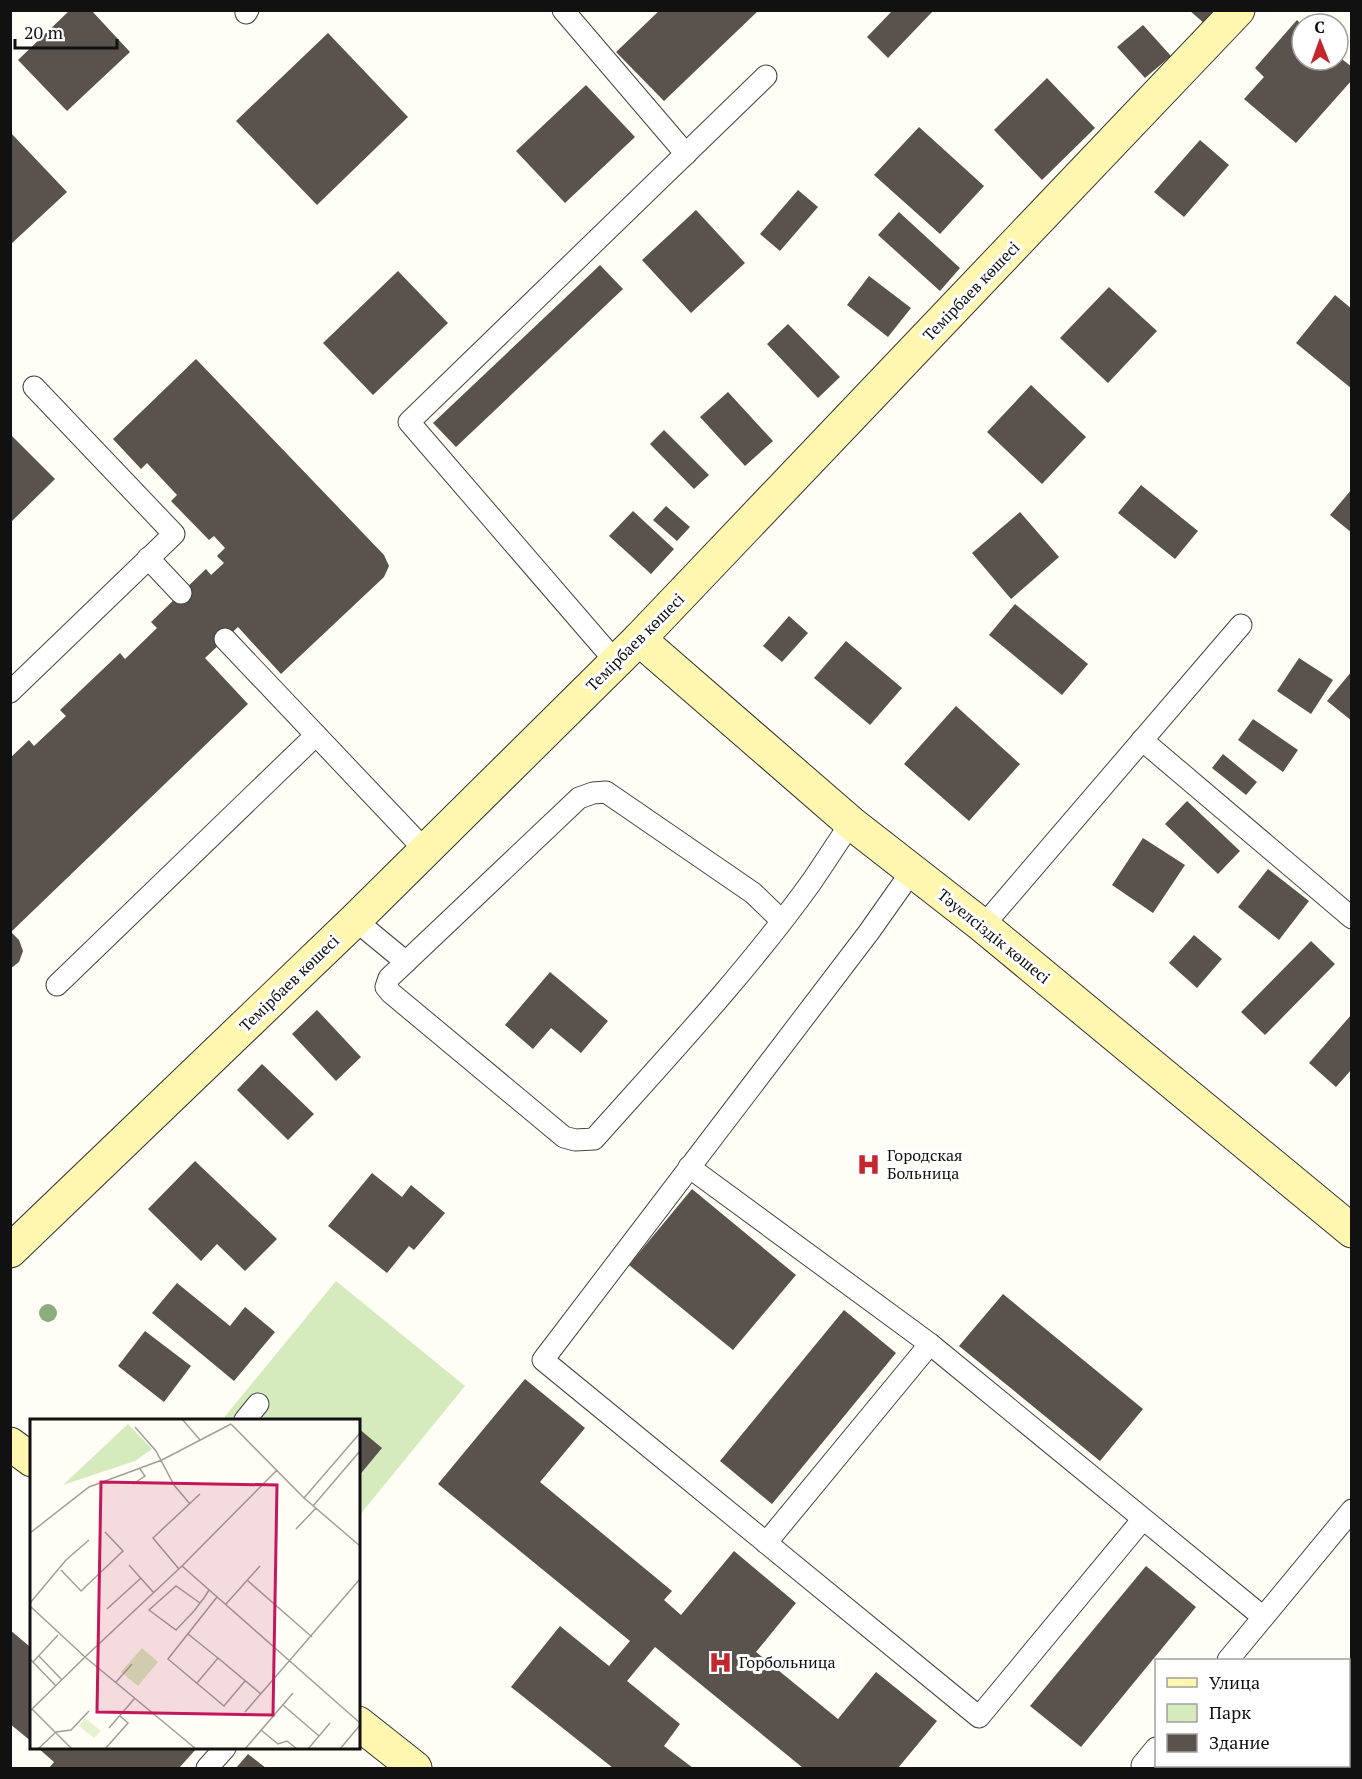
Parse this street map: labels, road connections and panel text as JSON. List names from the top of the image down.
{
  "streets": {
    "main road": ["Темірбаев көшесі", "Тәуелсіздік көшесі"]
  },
  "crossings": [
    ["Темірбаев көшесі", "Тәуелсіздік көшесі"]
  ],
  "places": {
    "hospital": ["Городская Больница", "Горбольница"]
  },
  "legend": ["Улица", "Парк", "Здание"],
  "scale_bar": "20 m",
  "north": "top"
}
